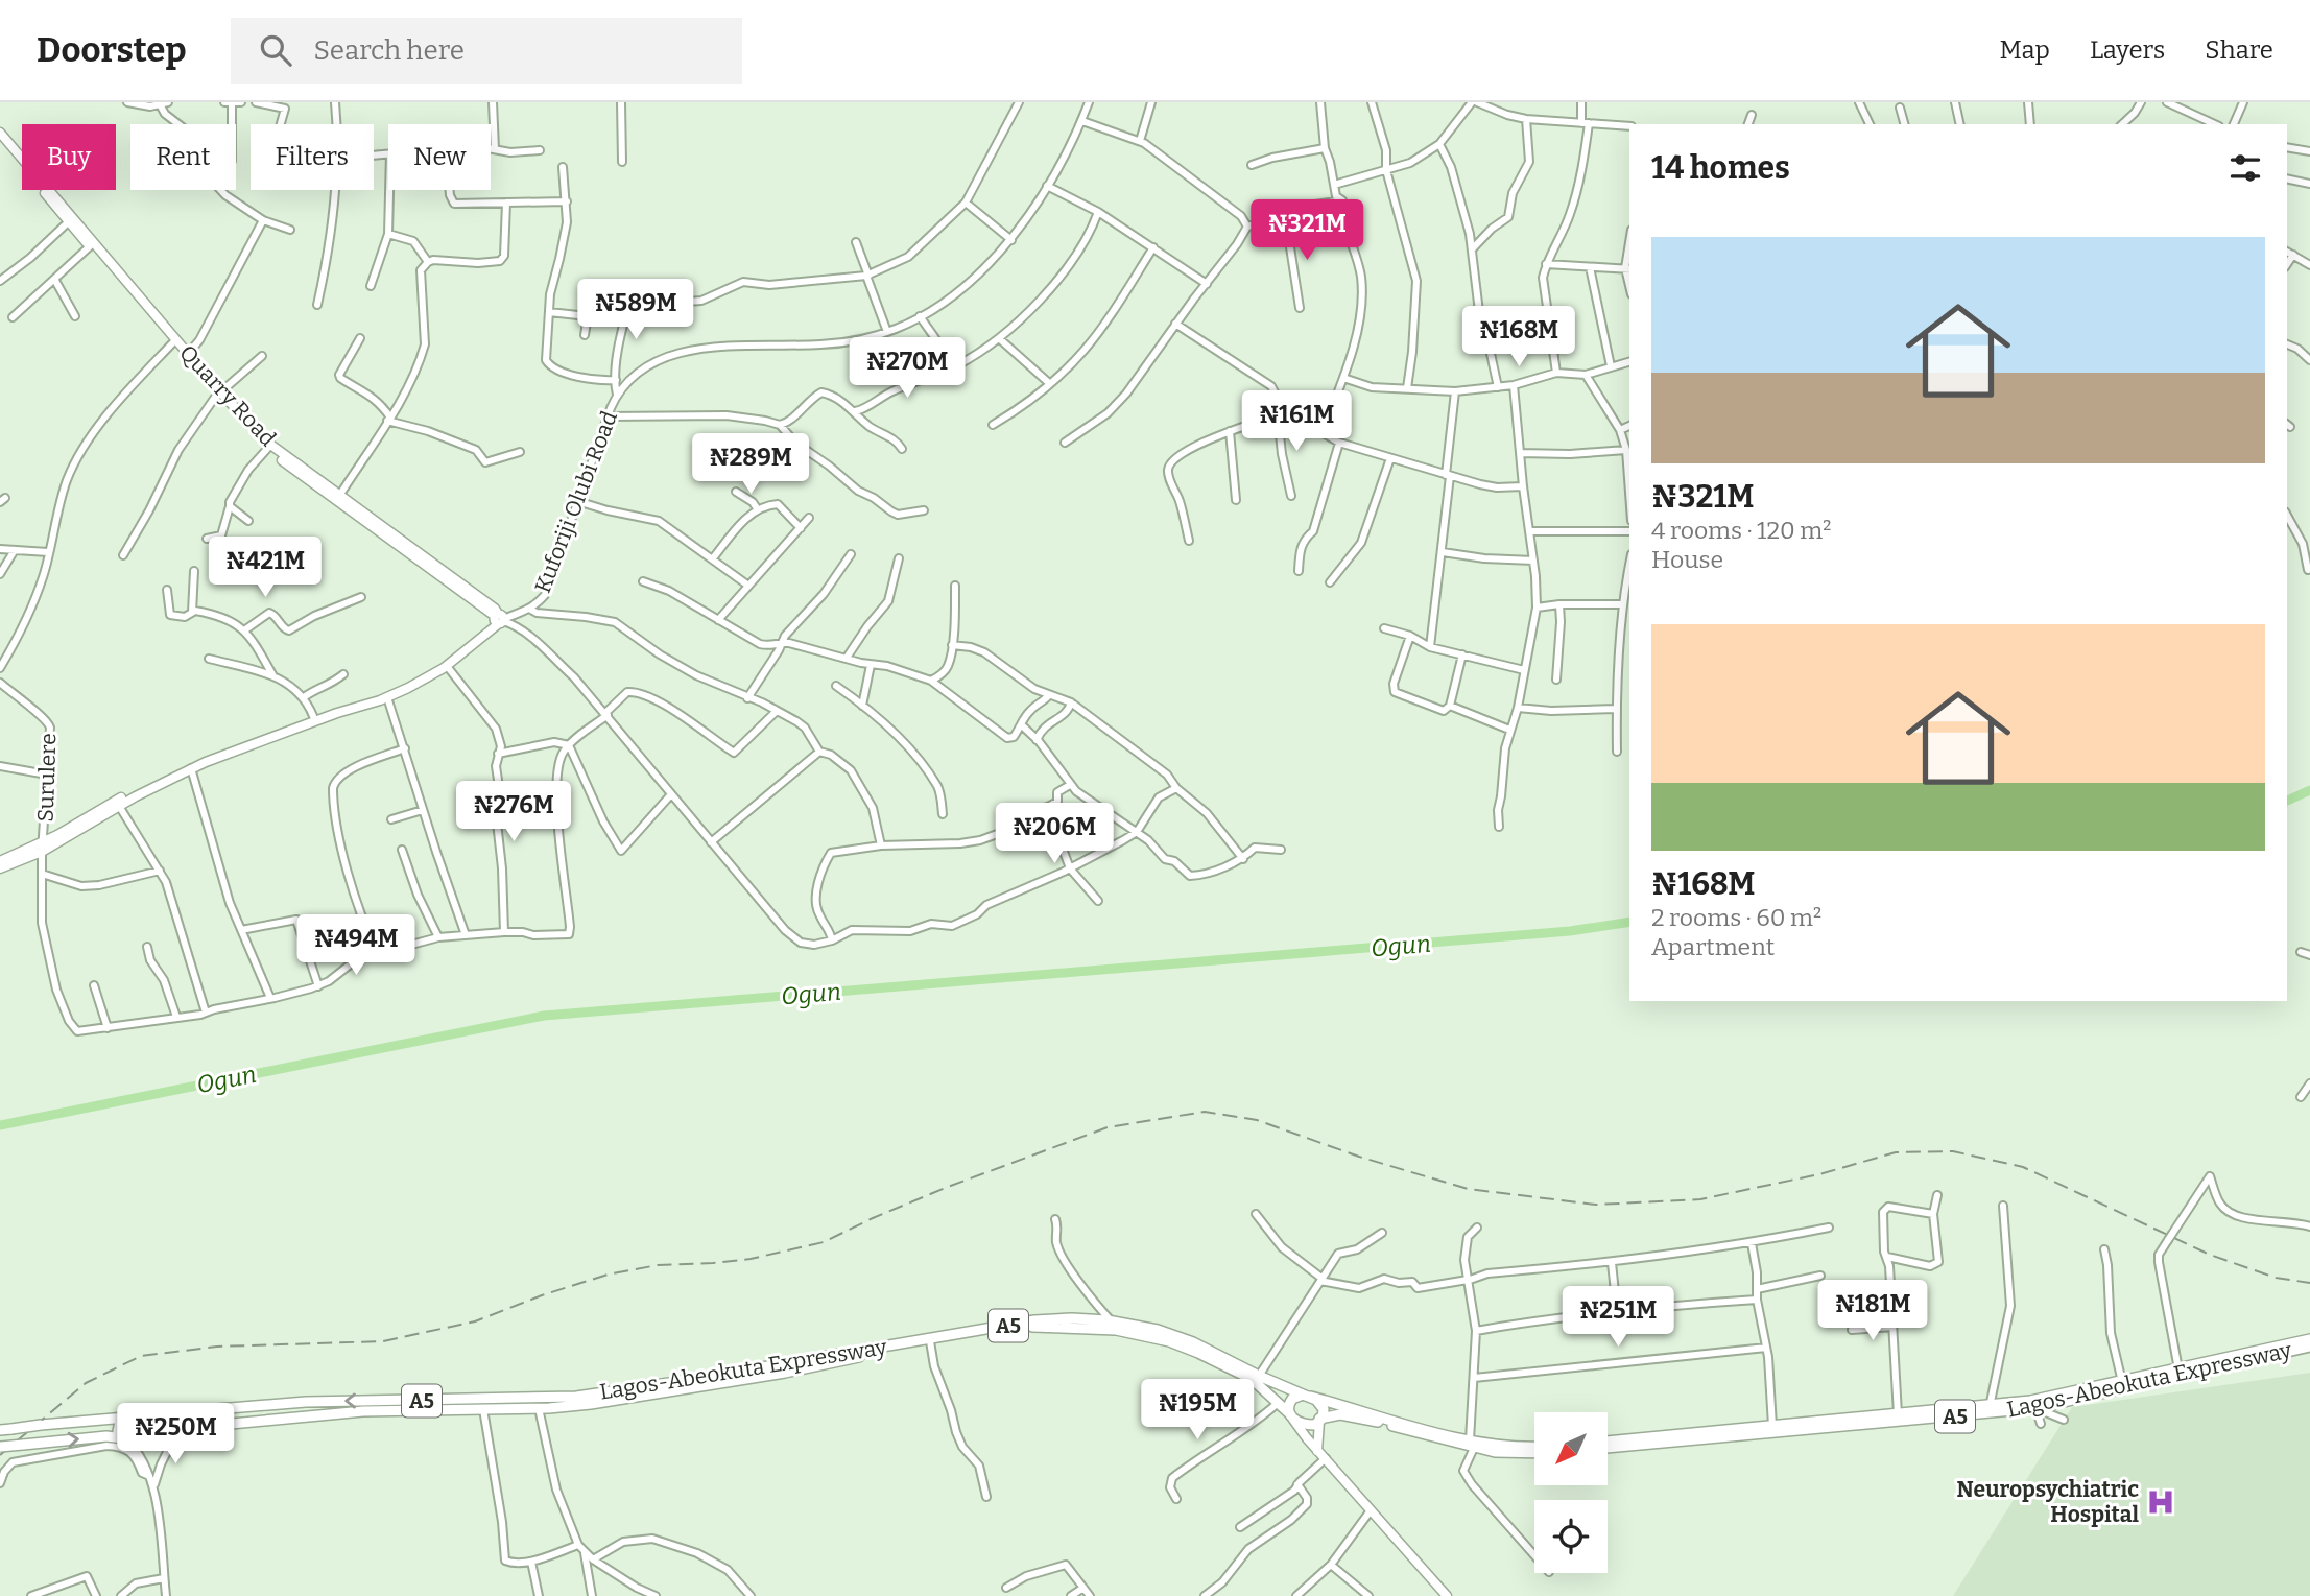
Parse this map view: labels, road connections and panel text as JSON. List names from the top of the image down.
{
  "streets": {
    "highway": ["A5", "Lagos-Abeokuta Expressway"],
    "main road": ["Quarry Road"],
    "street": ["Kuforiji Olubi Road", "Surulere"]
  },
  "crossings": [
    ["Quarry Road", "Kuforiji Olubi Road"],
    ["A5", "Lagos-Abeokuta Expressway"]
  ],
  "water": ["Ogun"],
  "places": {
    "hospital": ["Neuropsychiatric Hospital"]
  },
  "north": "bottom left",
  "page": {
    "header": "Doorstep",
    "search": "Search here",
    "nav": ["Map", "Layers", "Share"],
    "chip": [
      "Buy",
      "Rent",
      "Filters",
      "New"
    ],
    "heading": "14 homes",
    "price": [
      "₦321M",
      "₦589M",
      "₦168M",
      "₦270M",
      "₦161M",
      "₦289M",
      "₦421M",
      "₦276M",
      "₦206M",
      "₦494M",
      "₦181M",
      "₦251M",
      "₦195M",
      "₦250M"
    ],
    "list": [
      {
        "name": "₦321M",
        "note": "4 rooms · 120 m² · House"
      },
      {
        "name": "₦168M",
        "note": "2 rooms · 60 m² · Apartment"
      }
    ]
  }
}
